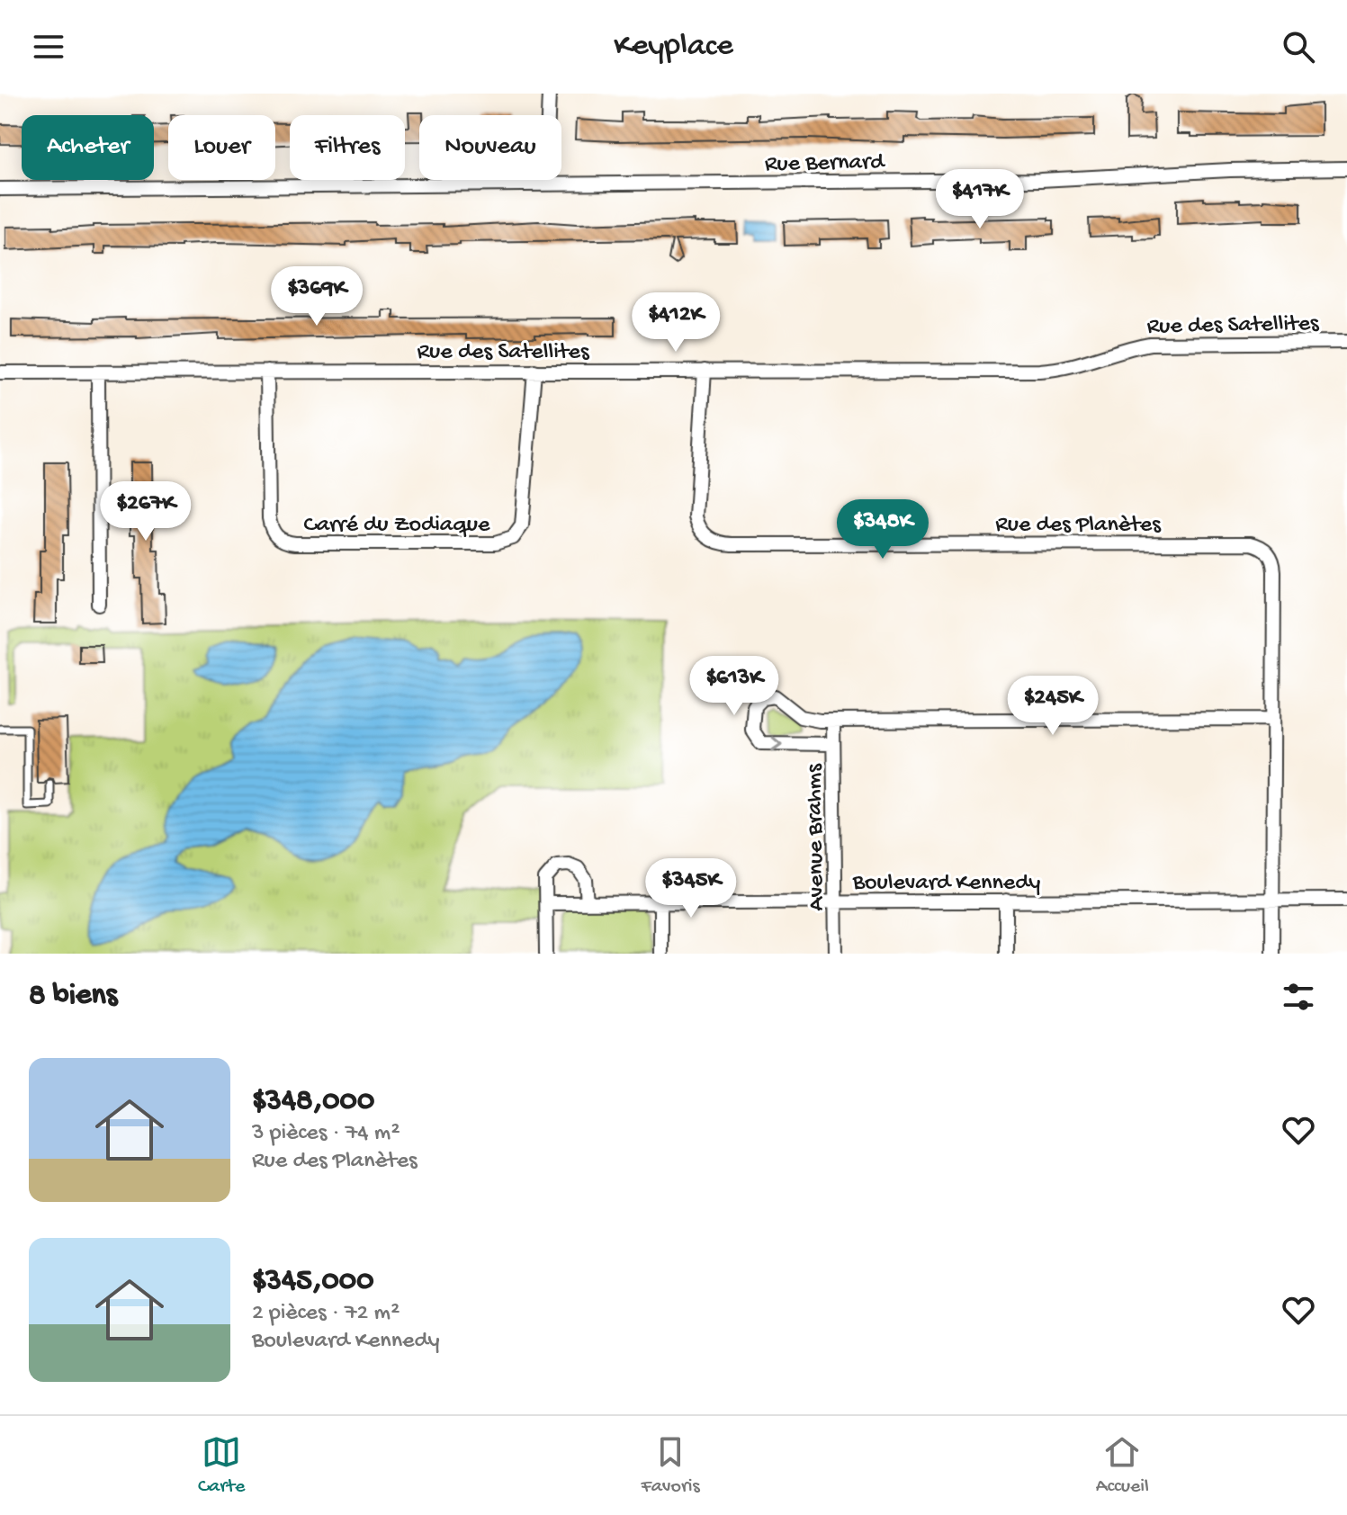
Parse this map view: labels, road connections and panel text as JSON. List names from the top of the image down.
{
  "streets": {
    "street": [
      "Rue Bernard",
      "Rue des Satellites",
      "Carré du Zodiaque",
      "Rue des Planètes",
      "Avenue Brahms",
      "Boulevard Kennedy"
    ]
  },
  "crossings": [
    ["Rue des Satellites", "Carré du Zodiaque"],
    ["Rue des Satellites", "Rue des Planètes"],
    ["Rue des Planètes", "Boulevard Kennedy"],
    ["Avenue Brahms", "Boulevard Kennedy"]
  ],
  "page": {
    "header": "Keyplace",
    "chip": [
      "Acheter",
      "Louer",
      "Filtres",
      "Nouveau"
    ],
    "price": [
      "$417K",
      "$369K",
      "$412K",
      "$267K",
      "$348K",
      "$613K",
      "$245K",
      "$345K"
    ],
    "heading": "8 biens",
    "list": [
      {
        "name": "$348,000",
        "note": "3 pièces · 74 m² · Rue des Planètes"
      },
      {
        "name": "$345,000",
        "note": "2 pièces · 72 m² · Boulevard Kennedy"
      }
    ],
    "tabs": ["Carte", "Favoris", "Accueil"]
  }
}
